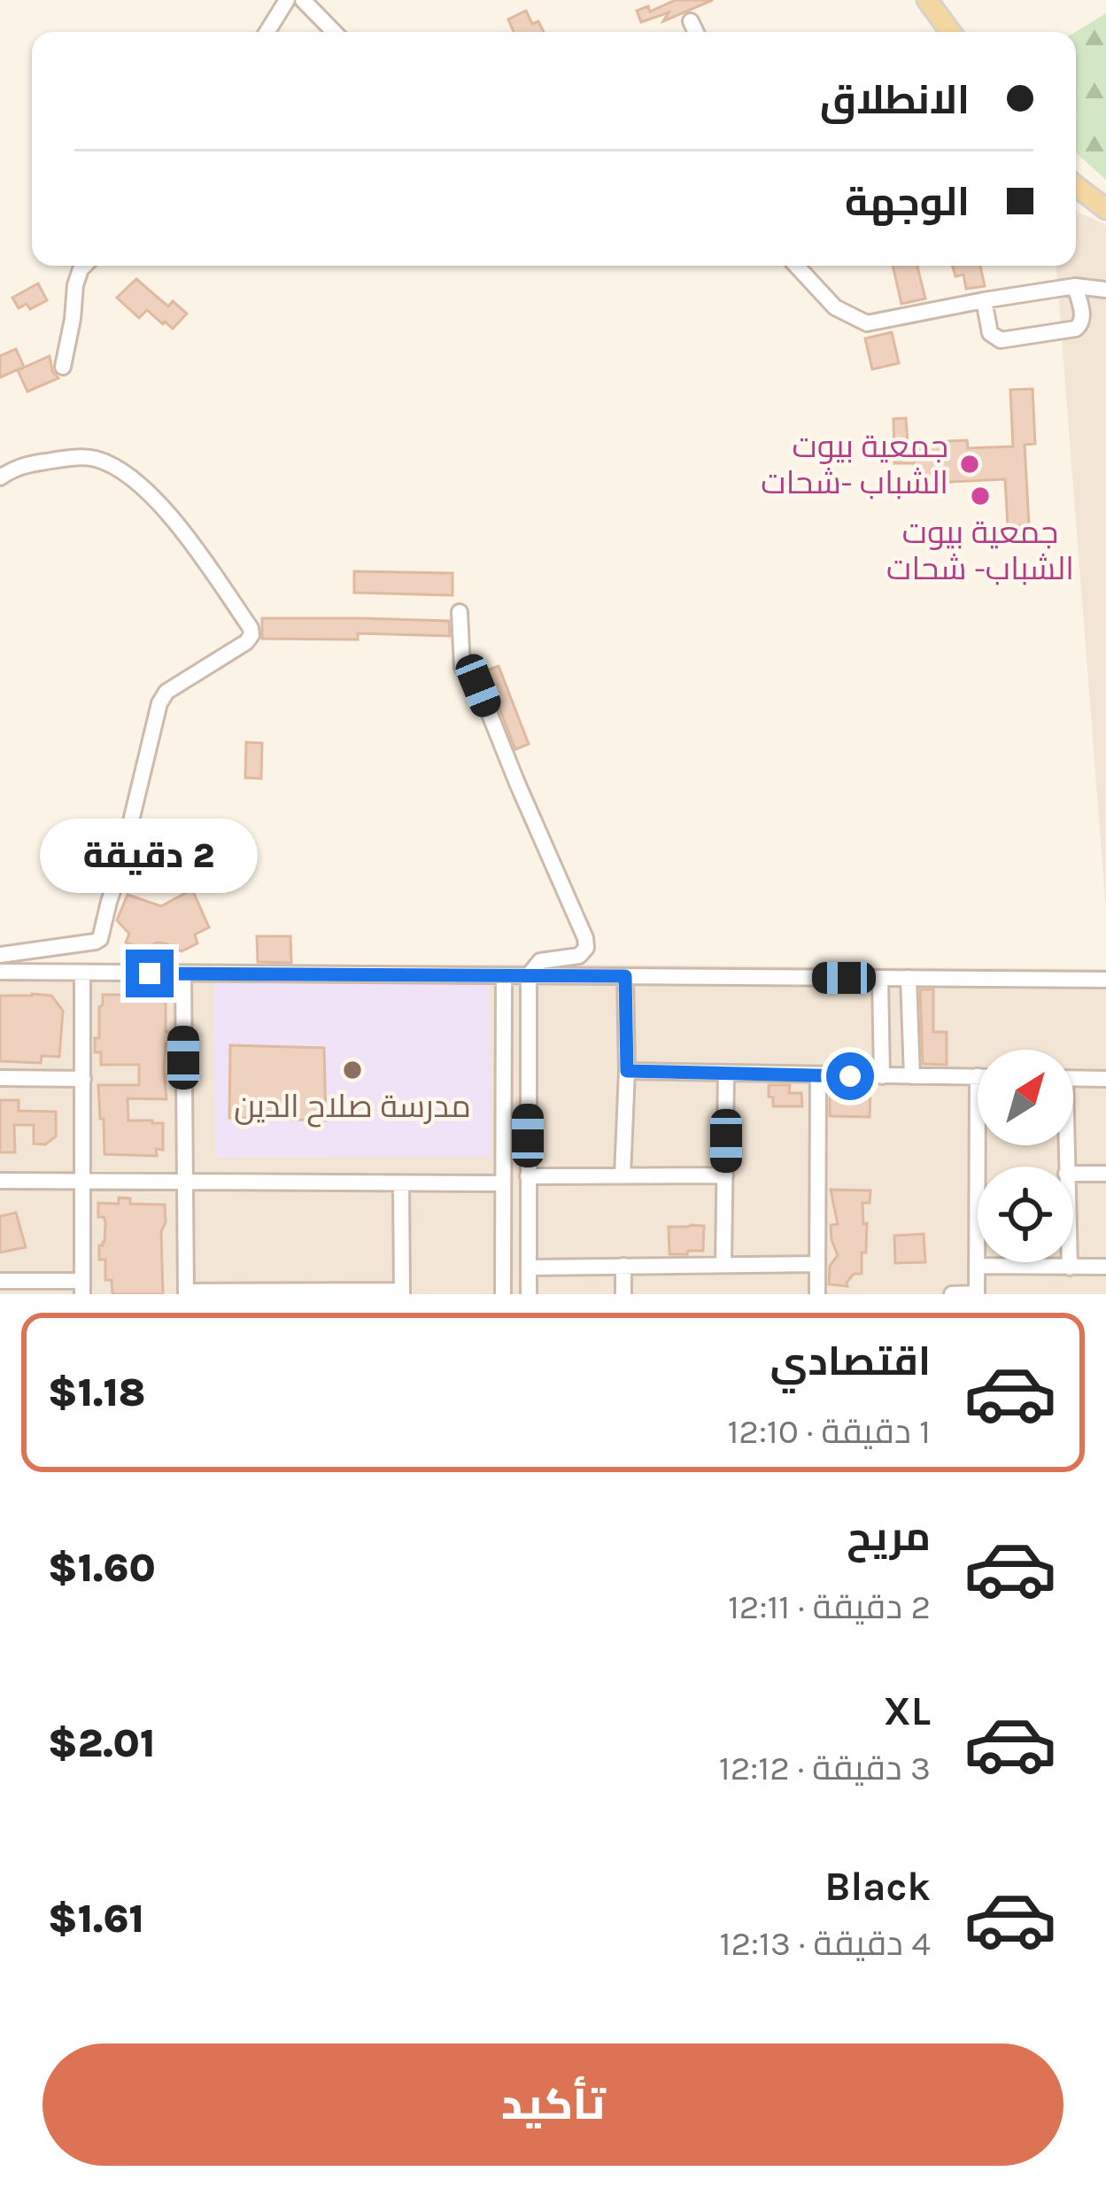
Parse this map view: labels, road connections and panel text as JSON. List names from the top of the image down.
{
  "places": ["جمعية بيوت الشباب -شحات", "جمعية بيوت الشباب- شحات", "مدرسة صلاح الدين"],
  "north": "top right",
  "page": {
    "banner": ["الانطلاق", "الوجهة"],
    "bubble": "2 دقيقة",
    "list": [
      {
        "name": "اقتصادي",
        "note": "1 دقيقة · 12:10",
        "value": "$1.18"
      },
      {
        "name": "مريح",
        "note": "2 دقيقة · 12:11",
        "value": "$1.60"
      },
      {
        "name": "XL",
        "note": "3 دقيقة · 12:12",
        "value": "$2.01"
      },
      {
        "name": "Black",
        "note": "4 دقيقة · 12:13",
        "value": "$1.61"
      }
    ],
    "buttons": "تأكيد"
  }
}
